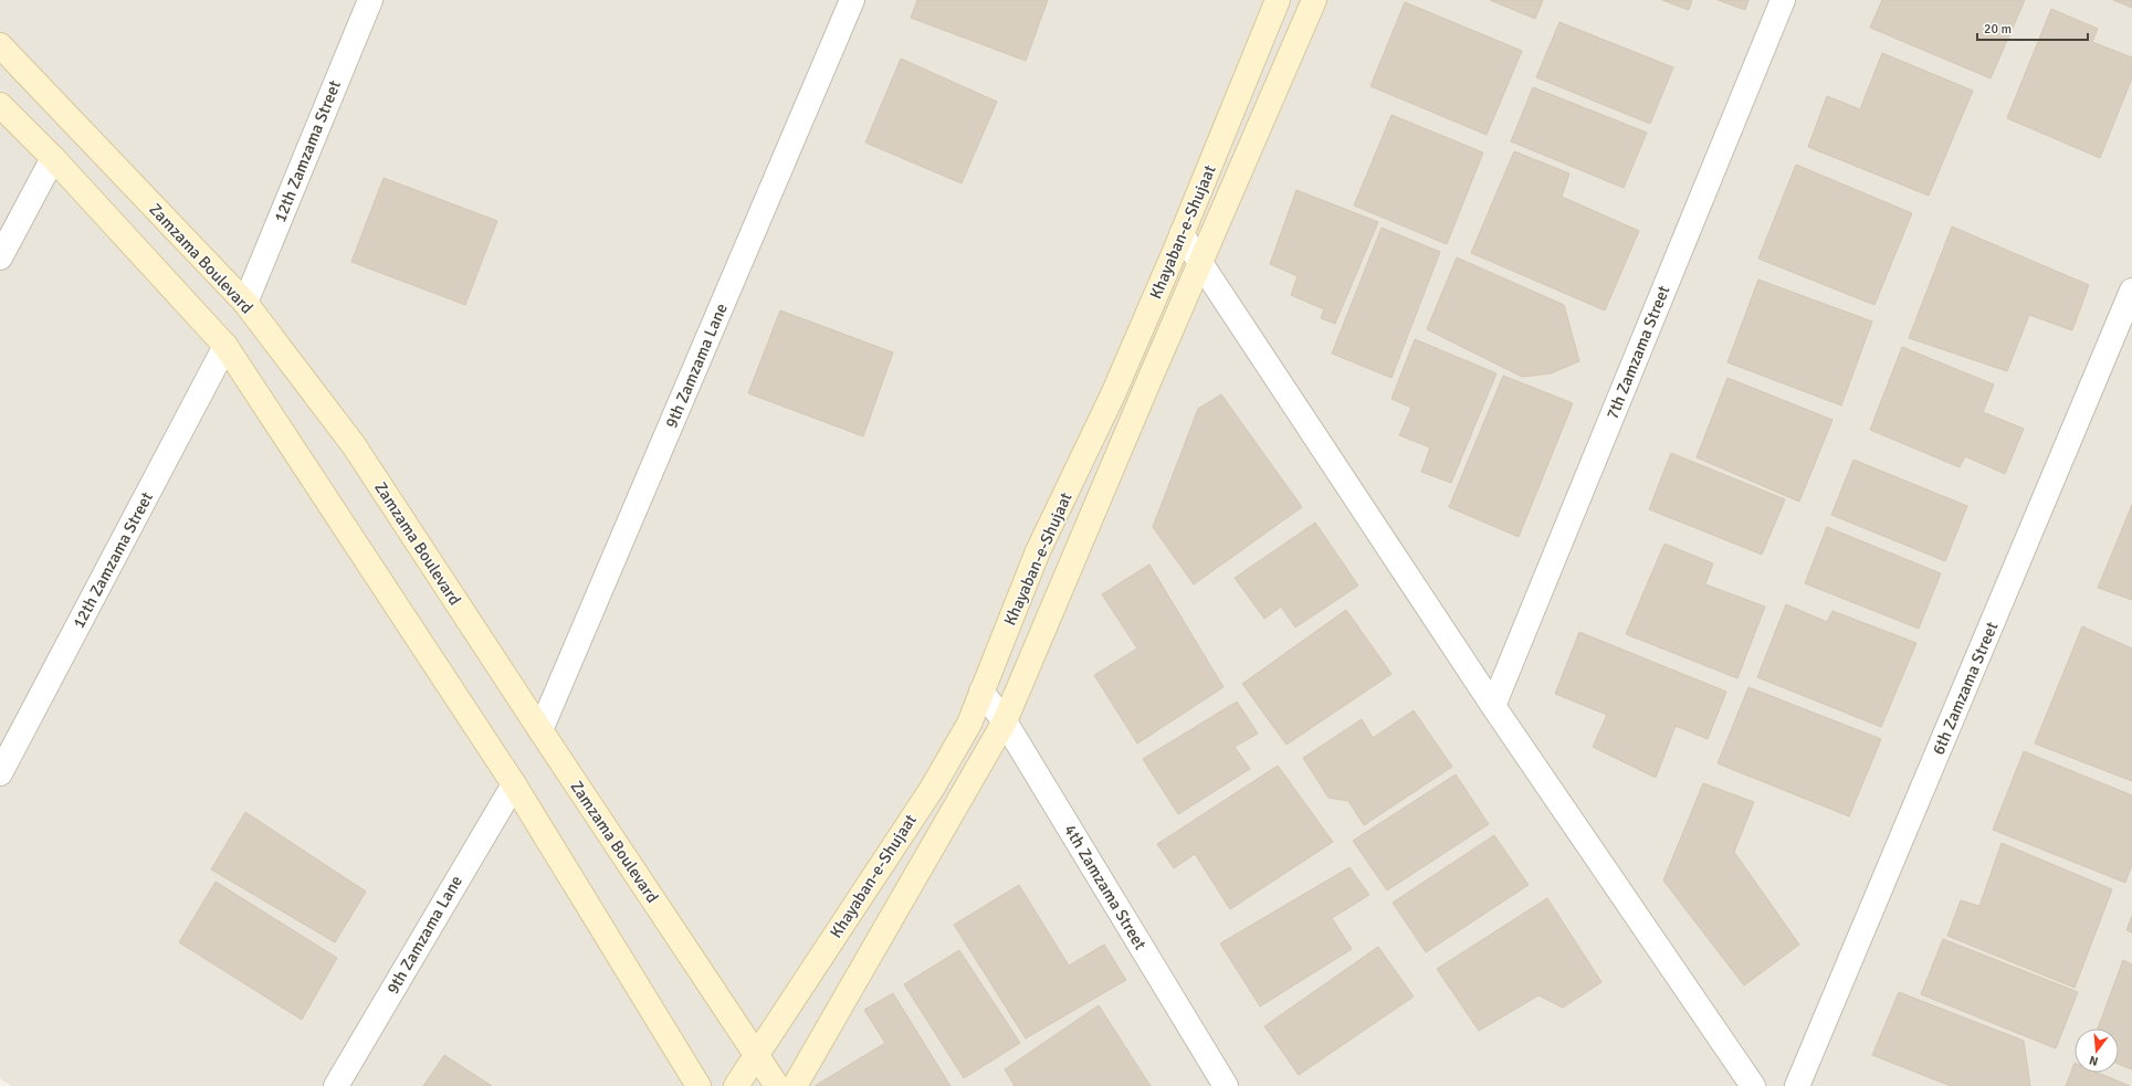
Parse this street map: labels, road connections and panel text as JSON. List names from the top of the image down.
{
  "streets": {
    "main road": ["Khayaban-e-Shujaat", "Zamzama Boulevard"],
    "street": [
      "12th Zamzama Street",
      "7th Zamzama Street",
      "9th Zamzama Lane",
      "6th Zamzama Street",
      "4th Zamzama Street"
    ]
  },
  "crossings": [
    ["12th Zamzama Street", "Zamzama Boulevard"],
    ["Khayaban-e-Shujaat", "Zamzama Boulevard"],
    ["Khayaban-e-Shujaat", "4th Zamzama Street"],
    ["Zamzama Boulevard", "9th Zamzama Lane"]
  ],
  "scale_bar": "20 m",
  "north": "bottom"
}
